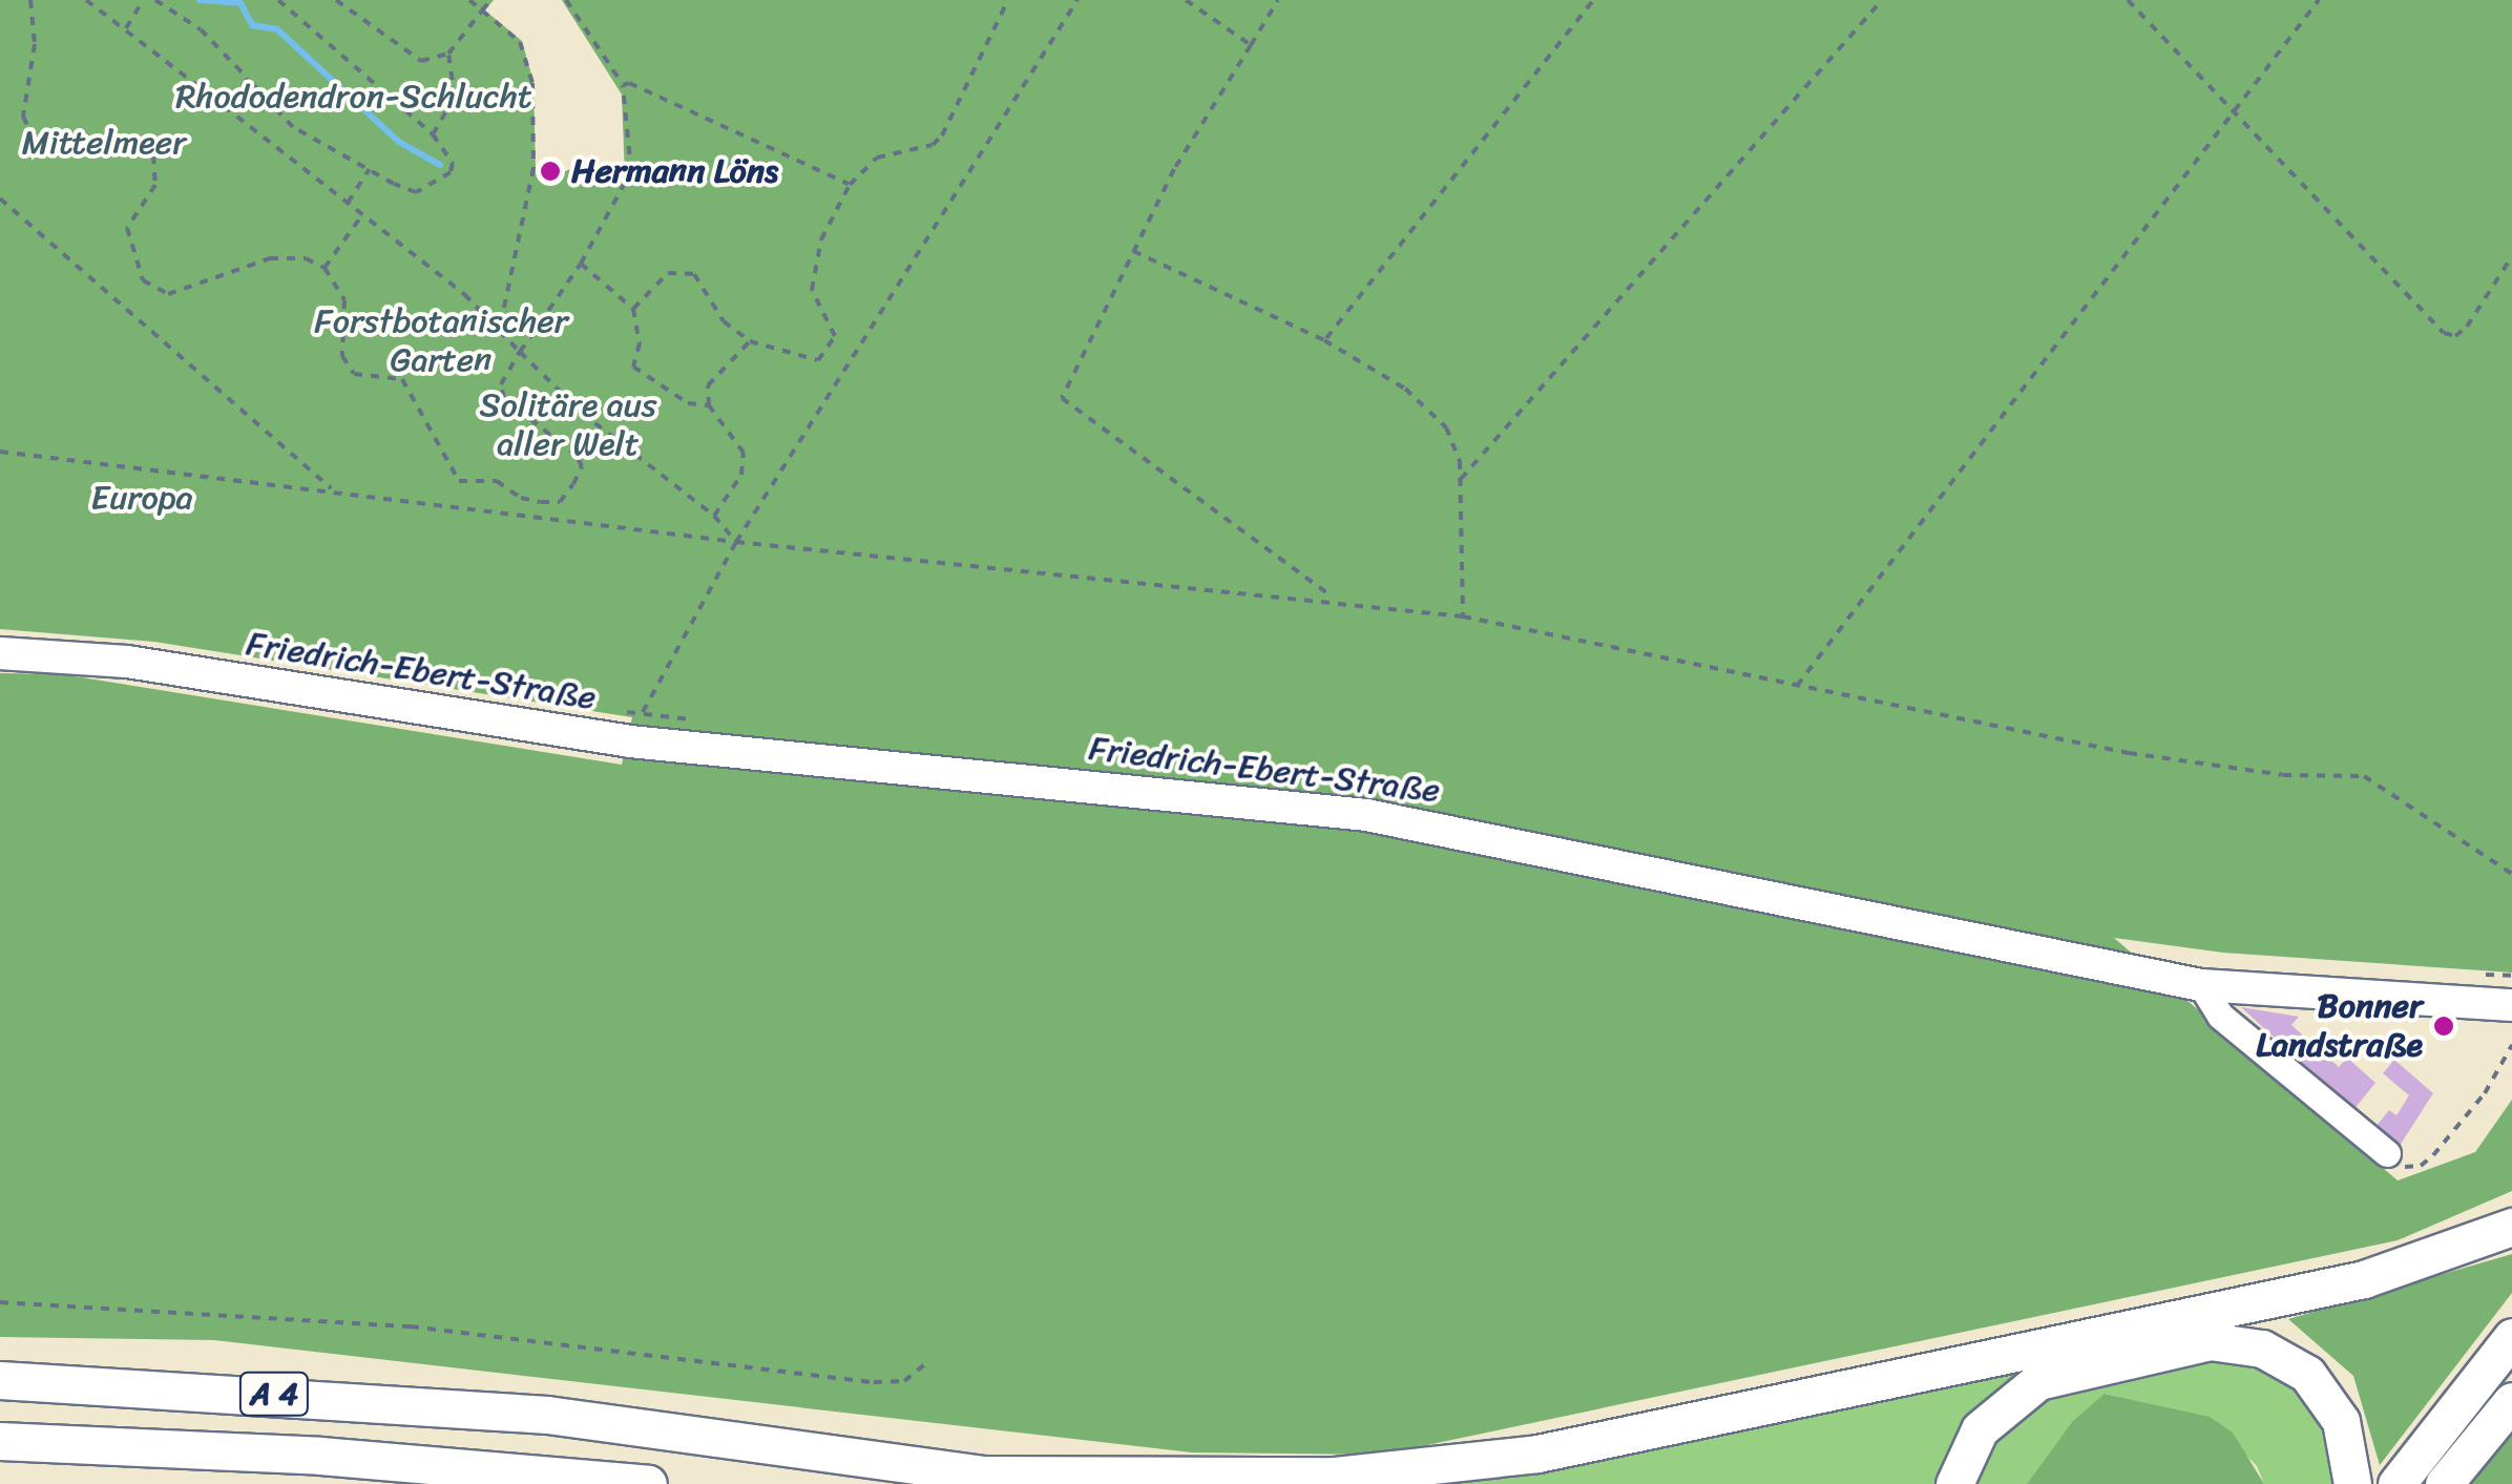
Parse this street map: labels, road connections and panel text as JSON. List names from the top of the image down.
{
  "streets": {
    "highway": ["A 4"],
    "main road": ["Friedrich-Ebert-Straße"]
  },
  "parks": [
    "Rhododendron-Schlucht",
    "Mittelmeer",
    "Forstbotanischer Garten",
    "Solitäre aus aller Welt",
    "Europa"
  ],
  "places": ["Hermann Löns", "Bonner Landstraße"]
}
